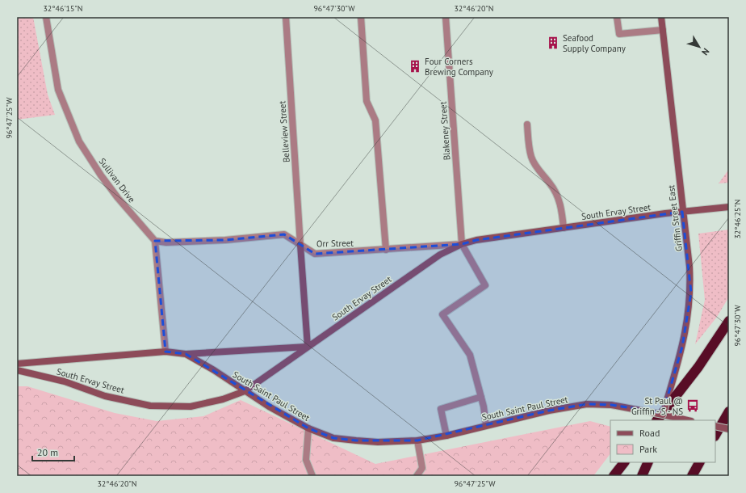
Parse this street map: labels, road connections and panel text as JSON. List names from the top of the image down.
{
  "streets": {
    "main road": ["South Ervay Street", "Griffin Street East", "South Saint Paul Street"],
    "street": [
      "Blakeney Street",
      "Belleview Street",
      "Sullivan Drive",
      "Orr Street"
    ]
  },
  "crossings": [
    ["Blakeney Street", "South Ervay Street"],
    ["Blakeney Street", "Orr Street"],
    ["Belleview Street", "Orr Street"],
    ["Sullivan Drive", "Orr Street"],
    ["South Ervay Street", "Griffin Street East"],
    ["South Ervay Street", "Orr Street"],
    ["South Ervay Street", "South Saint Paul Street"],
    ["Griffin Street East", "South Saint Paul Street"]
  ],
  "places": {
    "building": ["Seafood Supply Company", "Four Corners Brewing Company"],
    "bus stop": ["St Paul @ Griffin - S - NS"]
  },
  "legend": ["Road", "Park"],
  "scale_bar": "20 m",
  "north": "bottom right",
  "coordinates": [
    "32°46'15\"N",
    "96°47'30\"W",
    "32°46'20\"N",
    "96°47'25\"W",
    "32°46'25\"N"
  ]
}
